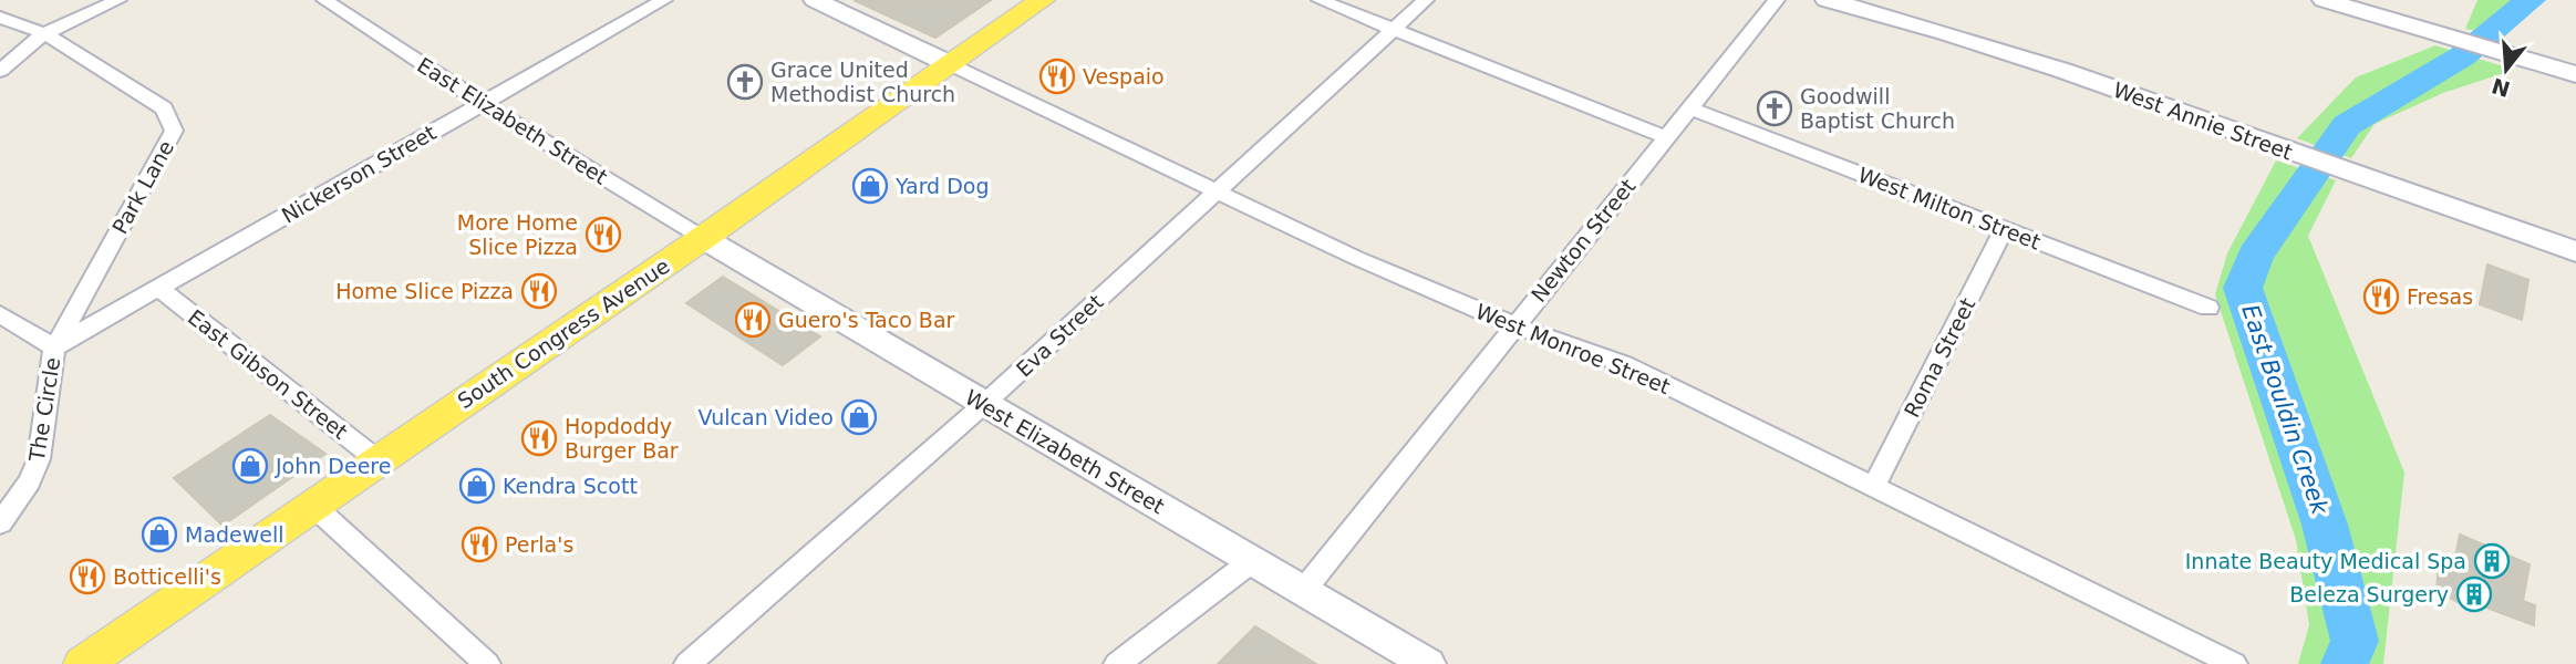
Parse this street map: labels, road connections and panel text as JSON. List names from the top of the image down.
{
  "streets": {
    "main road": ["South Congress Avenue"],
    "street": [
      "East Elizabeth Street",
      "West Annie Street",
      "Nickerson Street",
      "Park Lane",
      "West Milton Street",
      "Newton Street",
      "Eva Street",
      "West Monroe Street",
      "Roma Street",
      "East Gibson Street",
      "The Circle",
      "West Elizabeth Street"
    ]
  },
  "crossings": [
    ["East Elizabeth Street", "Nickerson Street"],
    ["East Elizabeth Street", "South Congress Avenue"],
    ["East Elizabeth Street", "West Elizabeth Street"],
    ["Nickerson Street", "Park Lane"],
    ["Nickerson Street", "East Gibson Street"],
    ["Nickerson Street", "The Circle"],
    ["Park Lane", "The Circle"],
    ["West Milton Street", "Newton Street"],
    ["West Milton Street", "Roma Street"],
    ["Newton Street", "West Monroe Street"],
    ["Newton Street", "West Elizabeth Street"],
    ["South Congress Avenue", "West Monroe Street"],
    ["South Congress Avenue", "East Gibson Street"],
    ["South Congress Avenue", "West Elizabeth Street"],
    ["Eva Street", "West Monroe Street"],
    ["Eva Street", "West Elizabeth Street"],
    ["West Monroe Street", "Roma Street"]
  ],
  "water": ["East Bouldin Creek"],
  "places": {
    "restaurant": [
      "Vespaio",
      "More Home Slice Pizza",
      "Home Slice Pizza",
      "Fresas",
      "Guero's Taco Bar",
      "Hopdoddy Burger Bar",
      "Perla's",
      "Botticelli's"
    ],
    "church": ["Grace United Methodist Church", "Goodwill Baptist Church"],
    "shop": [
      "Yard Dog",
      "Vulcan Video",
      "John Deere",
      "Kendra Scott",
      "Madewell"
    ],
    "building": ["Innate Beauty Medical Spa", "Beleza Surgery"]
  },
  "north": "bottom"
}
